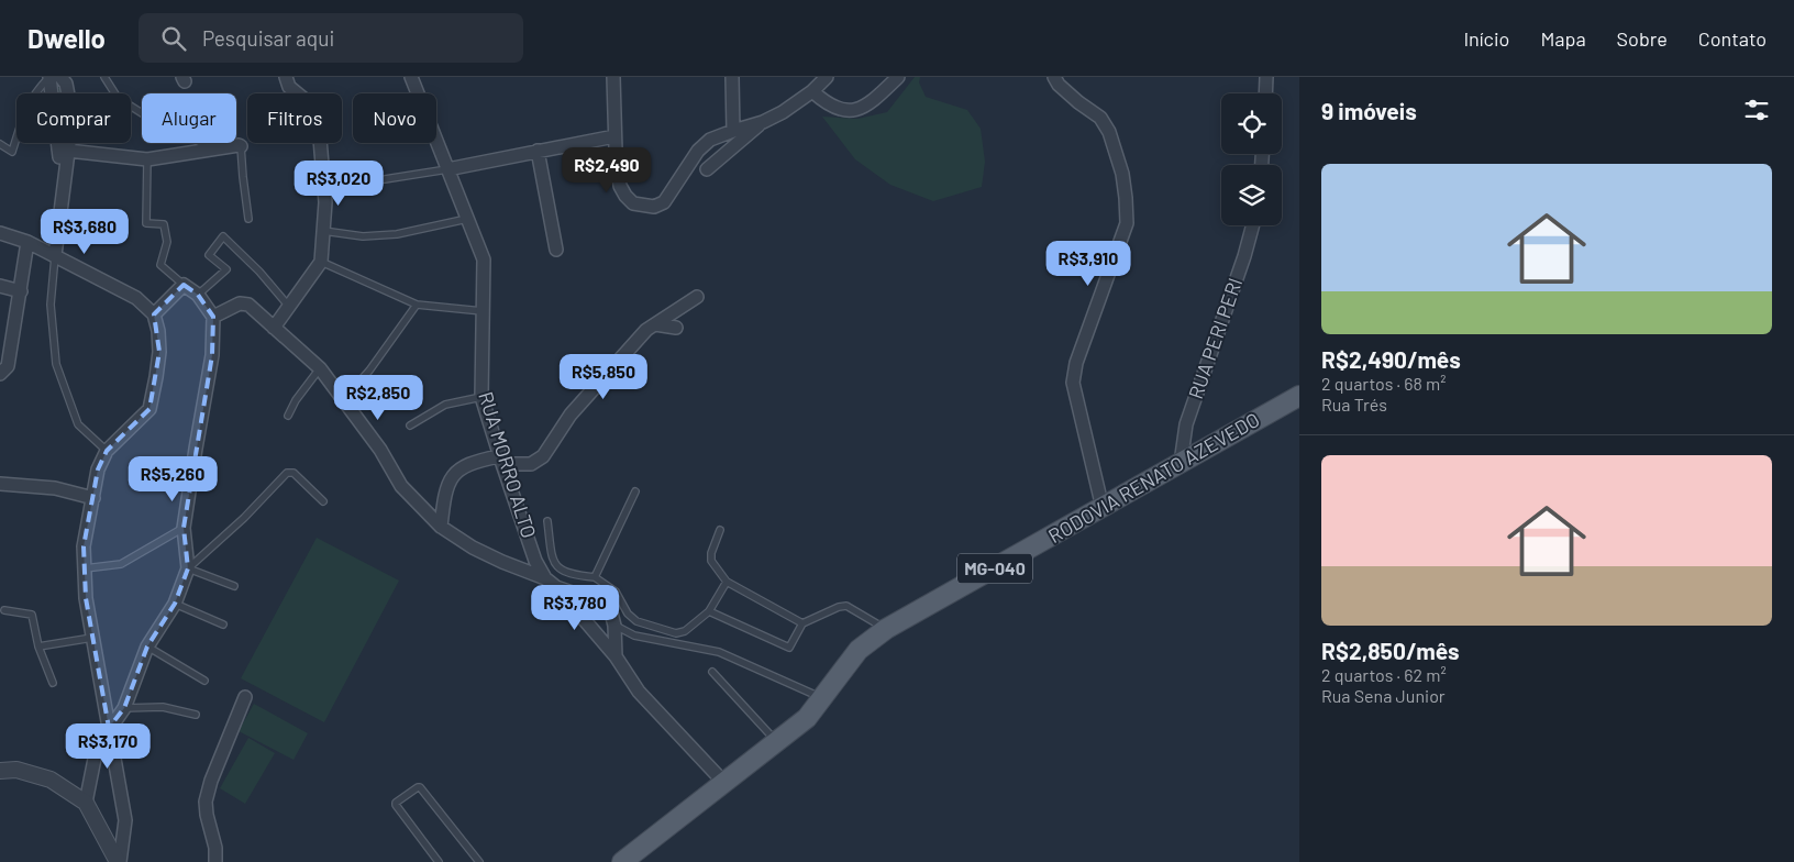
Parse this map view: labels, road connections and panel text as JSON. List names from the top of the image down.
{
  "streets": {
    "main road": ["RODOVIA RENATO AZEVEDO", "MG-040"],
    "street": ["RUA PERI PERI", "RUA MORRO ALTO"]
  },
  "crossings": [
    ["RUA PERI PERI", "RODOVIA RENATO AZEVEDO"]
  ],
  "page": {
    "header": "Dwello",
    "search": "Pesquisar aqui",
    "nav": [
      "Início",
      "Mapa",
      "Sobre",
      "Contato"
    ],
    "heading": "9 imóveis",
    "chip": [
      "Comprar",
      "Alugar",
      "Filtros",
      "Novo"
    ],
    "list": [
      {
        "name": "R$2,490/mês",
        "note": "2 quartos · 68 m² · Rua Trés"
      },
      {
        "name": "R$2,850/mês",
        "note": "2 quartos · 62 m² · Rua Sena Junior"
      }
    ],
    "price": [
      "R$2,490",
      "R$3,020",
      "R$3,680",
      "R$3,910",
      "R$5,850",
      "R$2,850",
      "R$5,260",
      "R$3,780",
      "R$3,170"
    ]
  }
}
